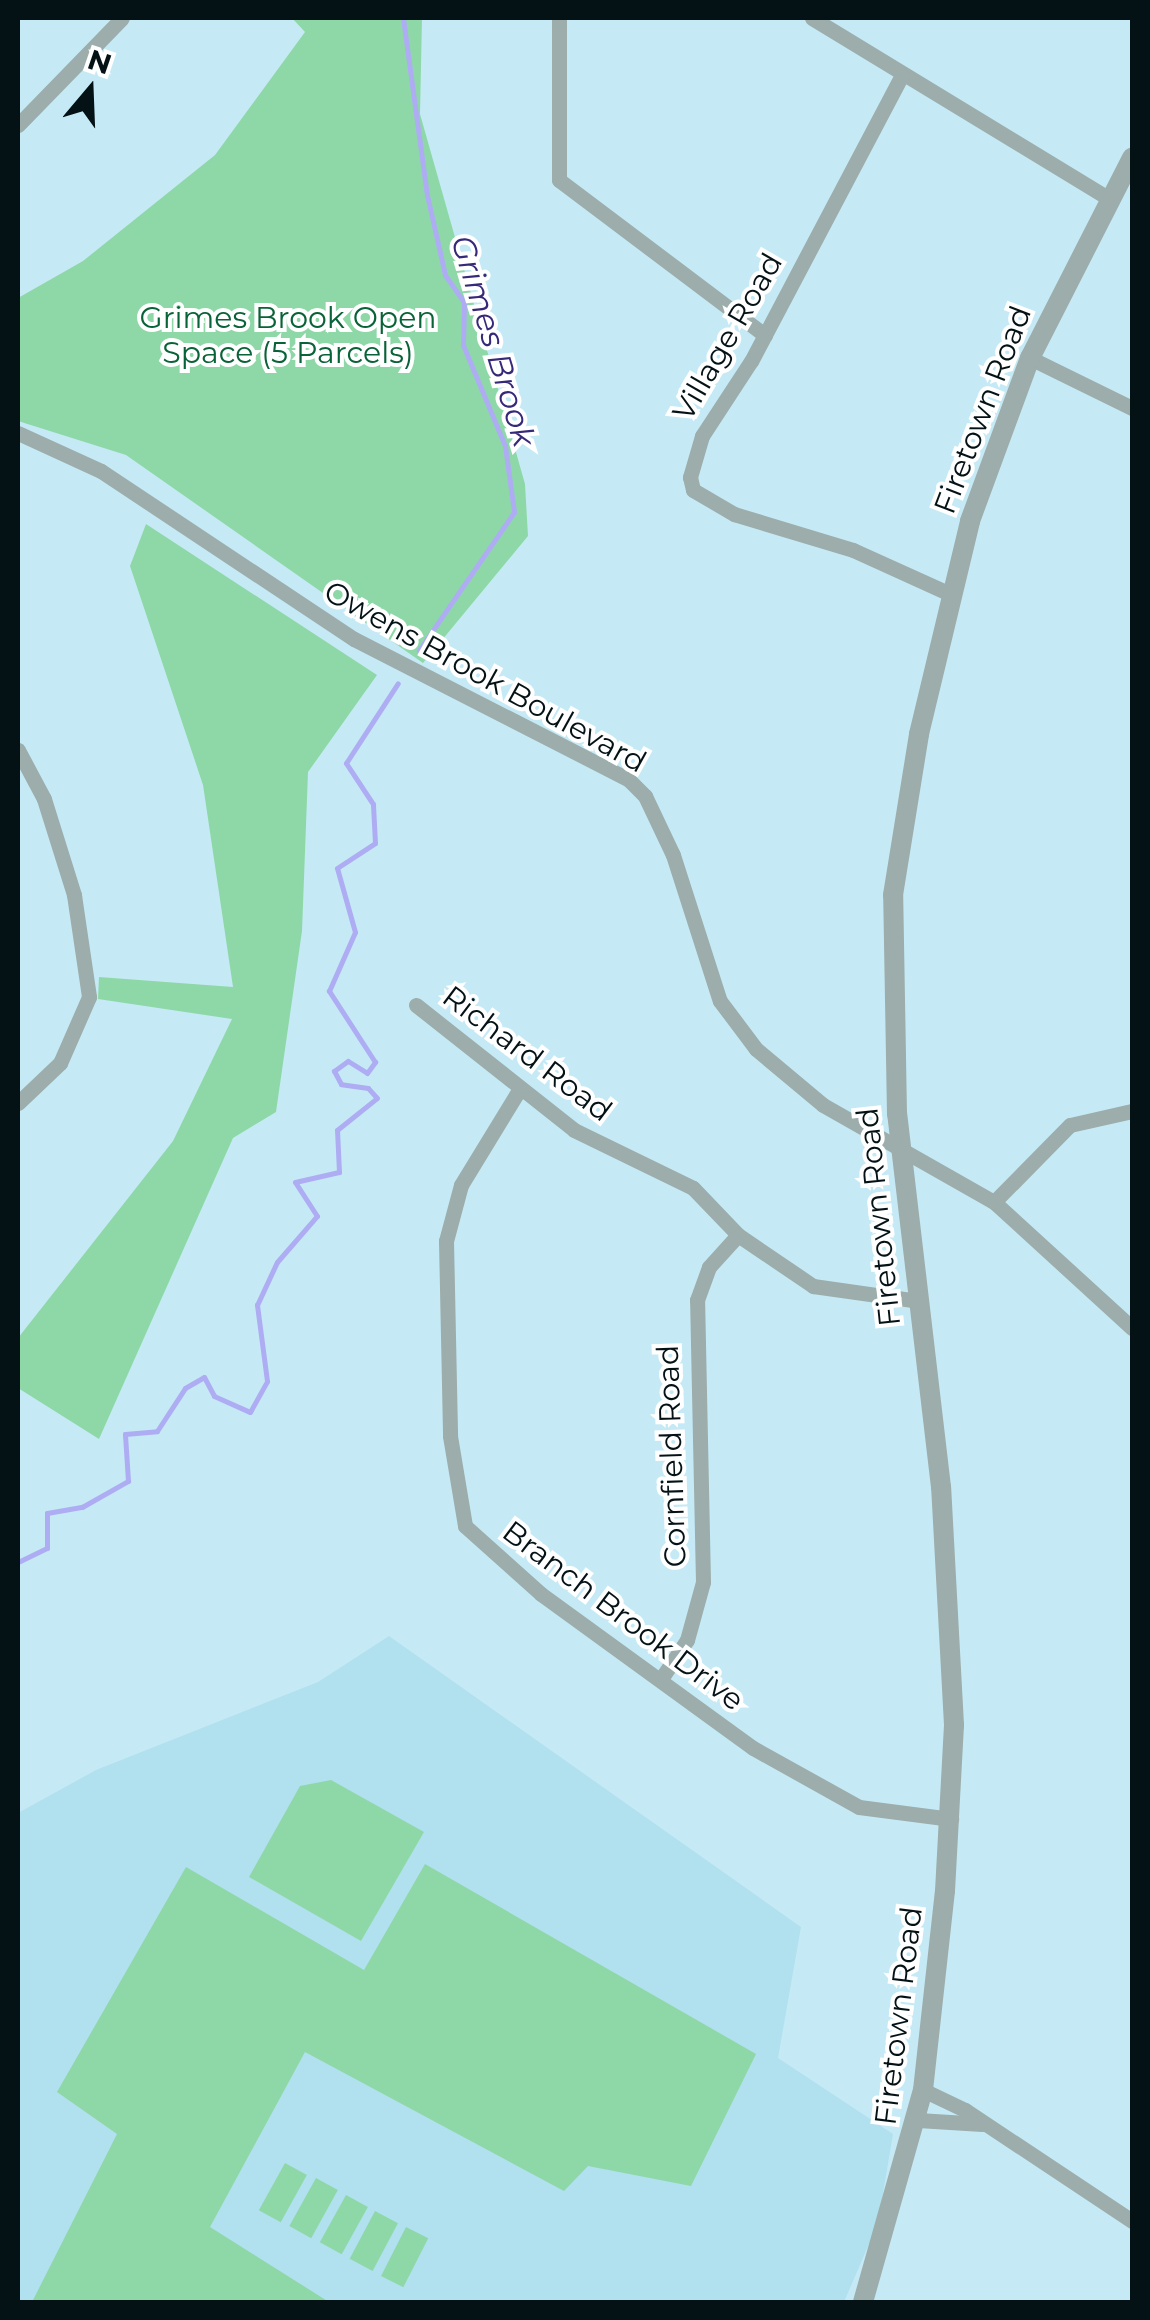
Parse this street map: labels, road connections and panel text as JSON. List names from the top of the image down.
{
  "streets": {
    "street": [
      "Village Road",
      "Firetown Road",
      "Owens Brook Boulevard",
      "Richard Road",
      "Cornfield Road",
      "Branch Brook Drive"
    ]
  },
  "crossings": [
    ["Village Road", "Firetown Road"],
    ["Firetown Road", "Owens Brook Boulevard"],
    ["Firetown Road", "Richard Road"],
    ["Firetown Road", "Branch Brook Drive"],
    ["Richard Road", "Cornfield Road"],
    ["Richard Road", "Branch Brook Drive"],
    ["Cornfield Road", "Branch Brook Drive"]
  ],
  "water": ["Grimes Brook"],
  "parks": ["Grimes Brook Open Space (5 Parcels)"],
  "north": "top"
}
